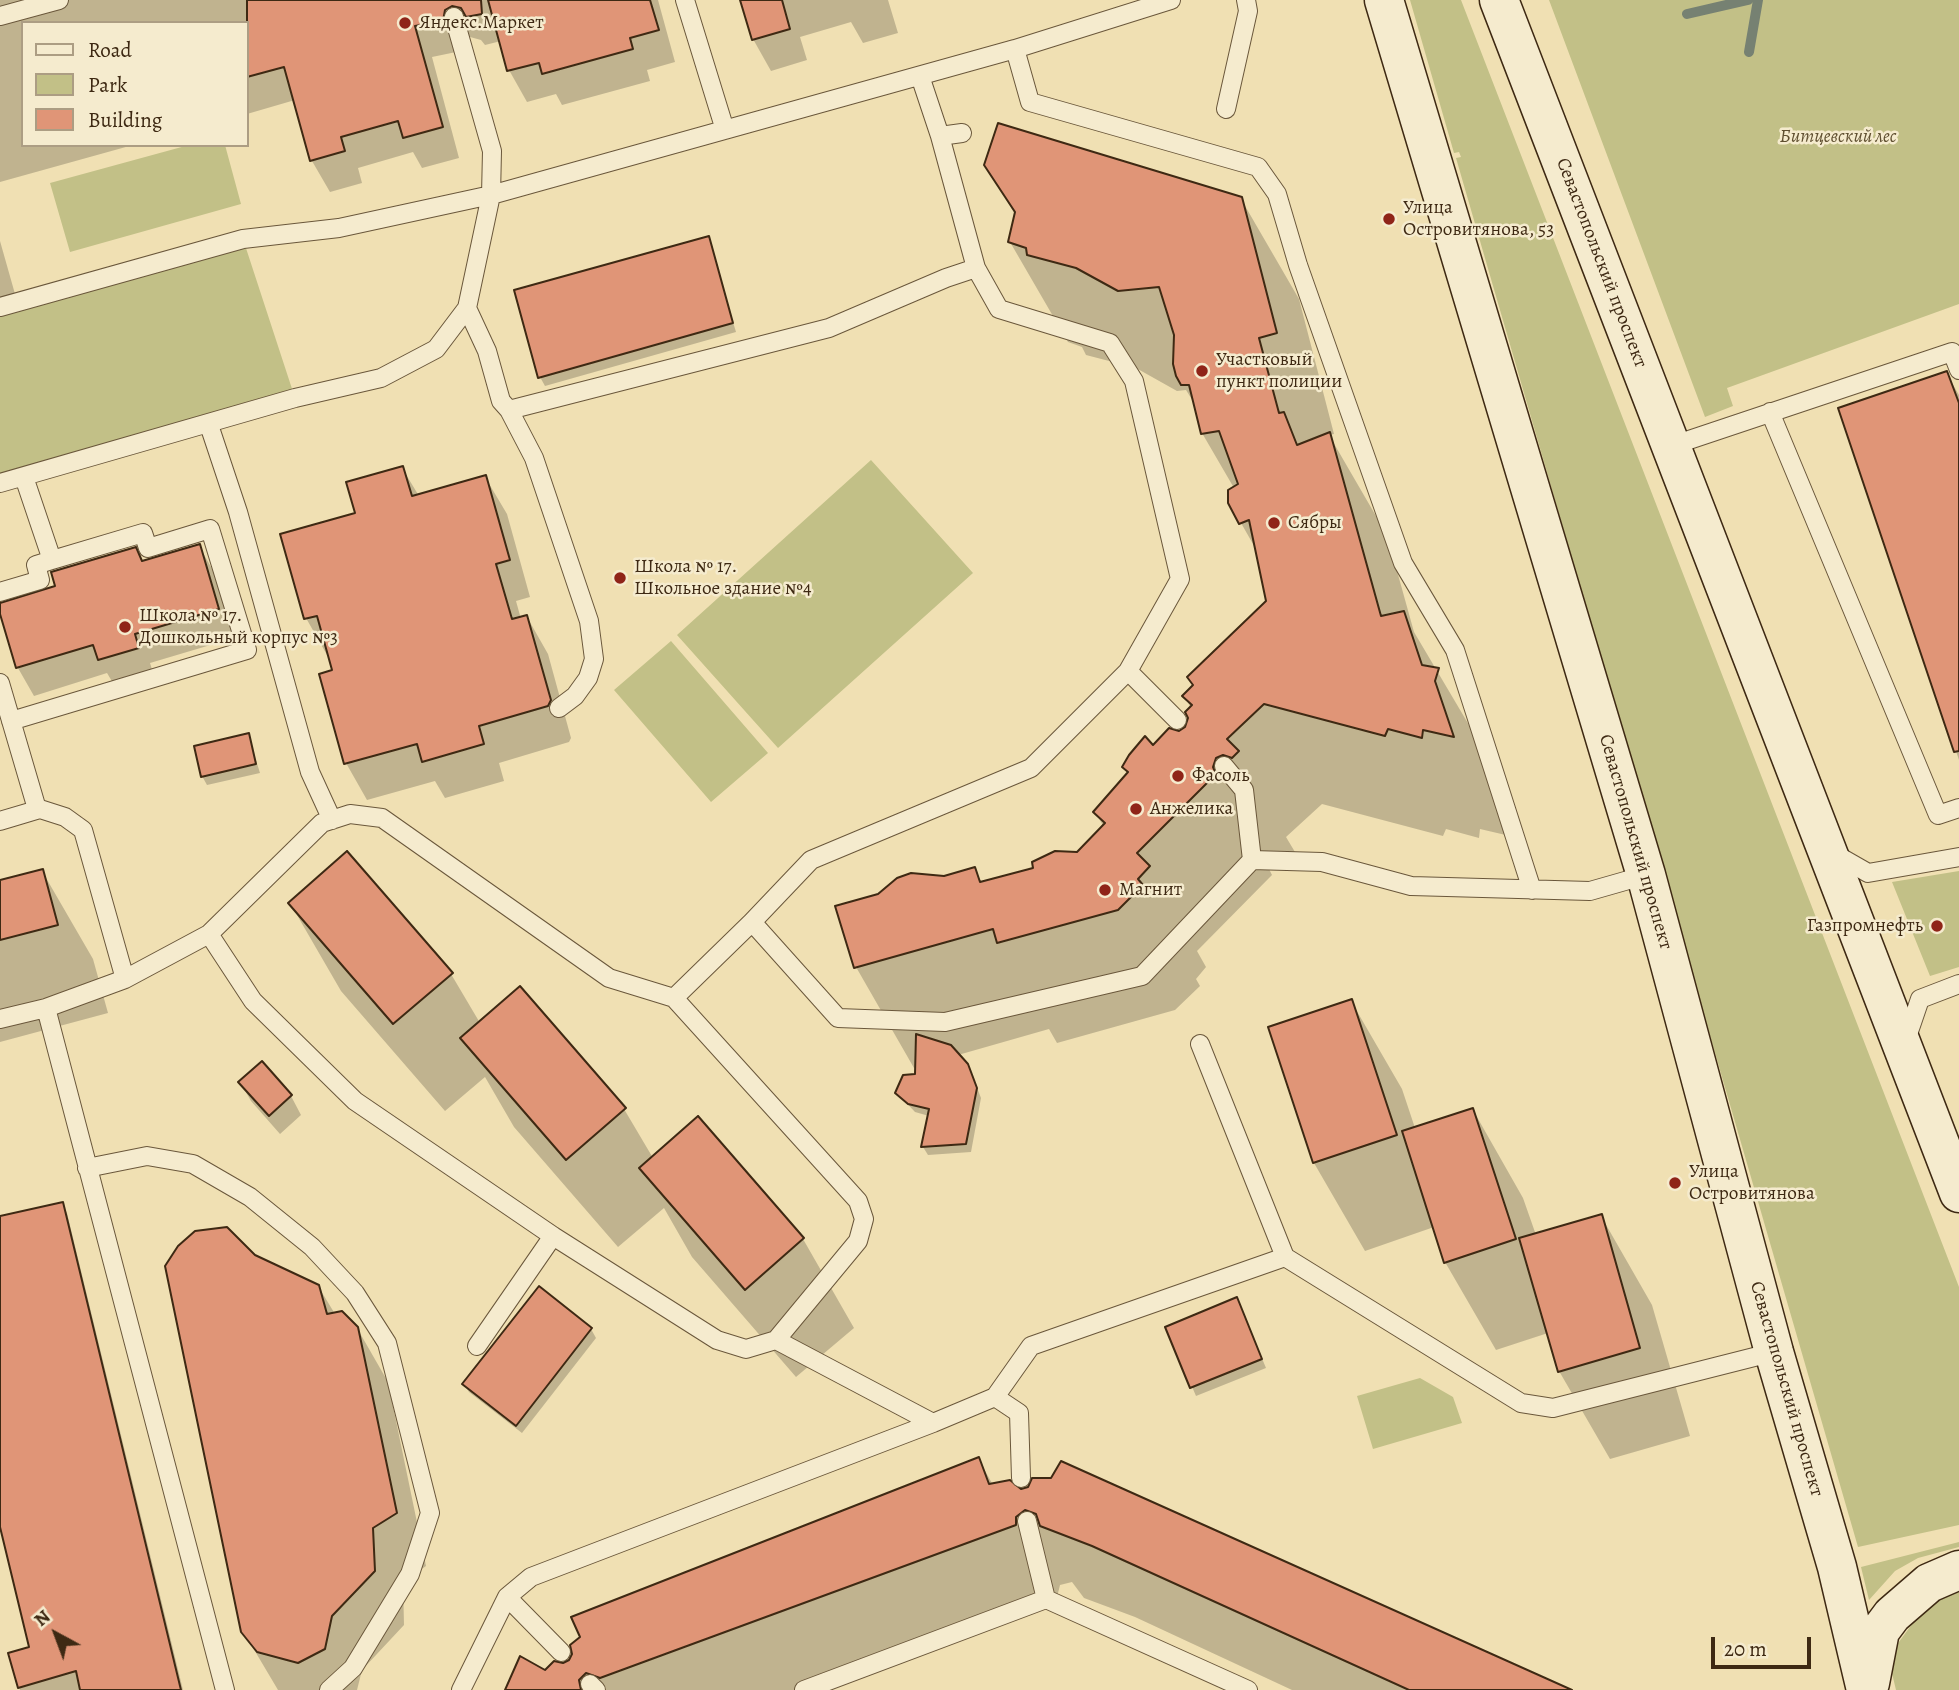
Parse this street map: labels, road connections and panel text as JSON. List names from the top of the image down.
{
  "streets": {
    "main road": ["Севастопольский проспект"]
  },
  "parks": ["Битцевский лес"],
  "places": [
    "Яндекс.Маркет",
    "Улица Островитянова, 53",
    "Участковый пункт полиции",
    "Сябры",
    "Школа № 17. Школьное здание №4",
    "Школа № 17. Дошкольный корпус №3",
    "Фасоль",
    "Анжелика",
    "Магнит",
    "Газпромнефть",
    "Улица Островитянова"
  ],
  "legend": ["Road", "Park", "Building"],
  "scale_bar": "20 m",
  "north": "top left"
}
